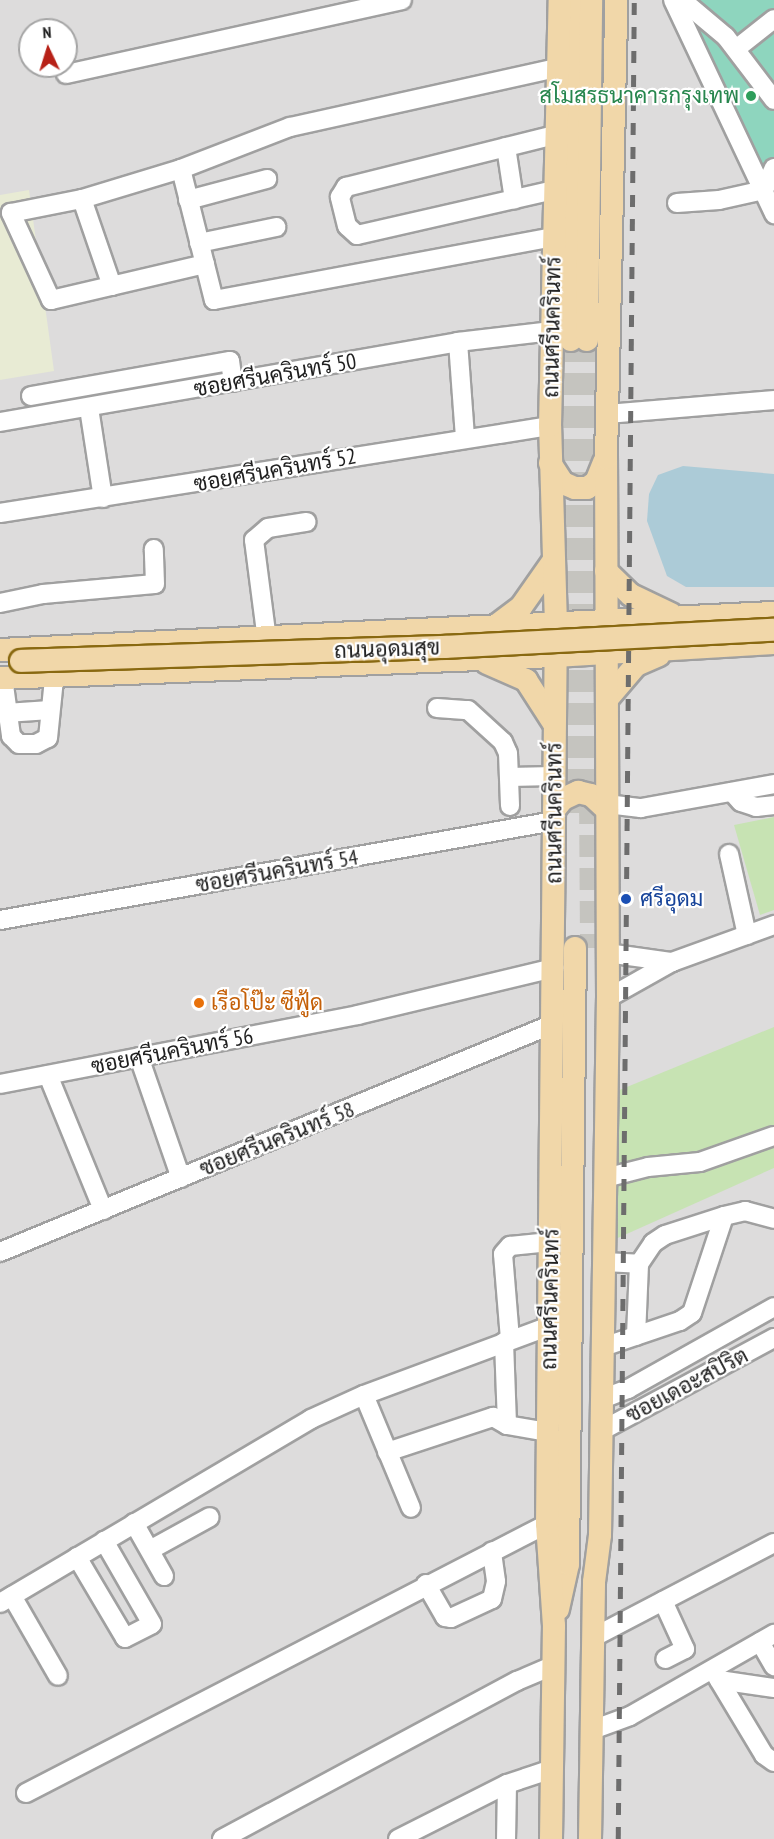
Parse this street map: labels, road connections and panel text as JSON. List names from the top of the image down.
{
  "streets": {
    "main road": ["ถนนศรีนครินทร์", "ถนนอุดมสุข"],
    "street": [
      "ซอยศรีนครินทร์ 50",
      "ซอยศรีนครินทร์ 52",
      "ซอยศรีนครินทร์ 54",
      "ซอยศรีนครินทร์ 56",
      "ซอยศรีนครินทร์ 58",
      "ซอยเดอะสปิริต"
    ]
  },
  "crossings": [
    ["ถนนศรีนครินทร์", "ซอยศรีนครินทร์ 50"],
    ["ถนนศรีนครินทร์", "ซอยศรีนครินทร์ 52"],
    ["ถนนศรีนครินทร์", "ถนนอุดมสุข"],
    ["ถนนศรีนครินทร์", "ซอยศรีนครินทร์ 54"],
    ["ถนนศรีนครินทร์", "ซอยศรีนครินทร์ 56"],
    ["ถนนศรีนครินทร์", "ซอยศรีนครินทร์ 58"],
    ["ถนนศรีนครินทร์", "ซอยเดอะสปิริต"]
  ],
  "places": ["สโมสรธนาคารกรุงเทพ", "ศรีอุดม", "เรือโป๊ะ ซีฟู้ด"],
  "north": "top"
}
